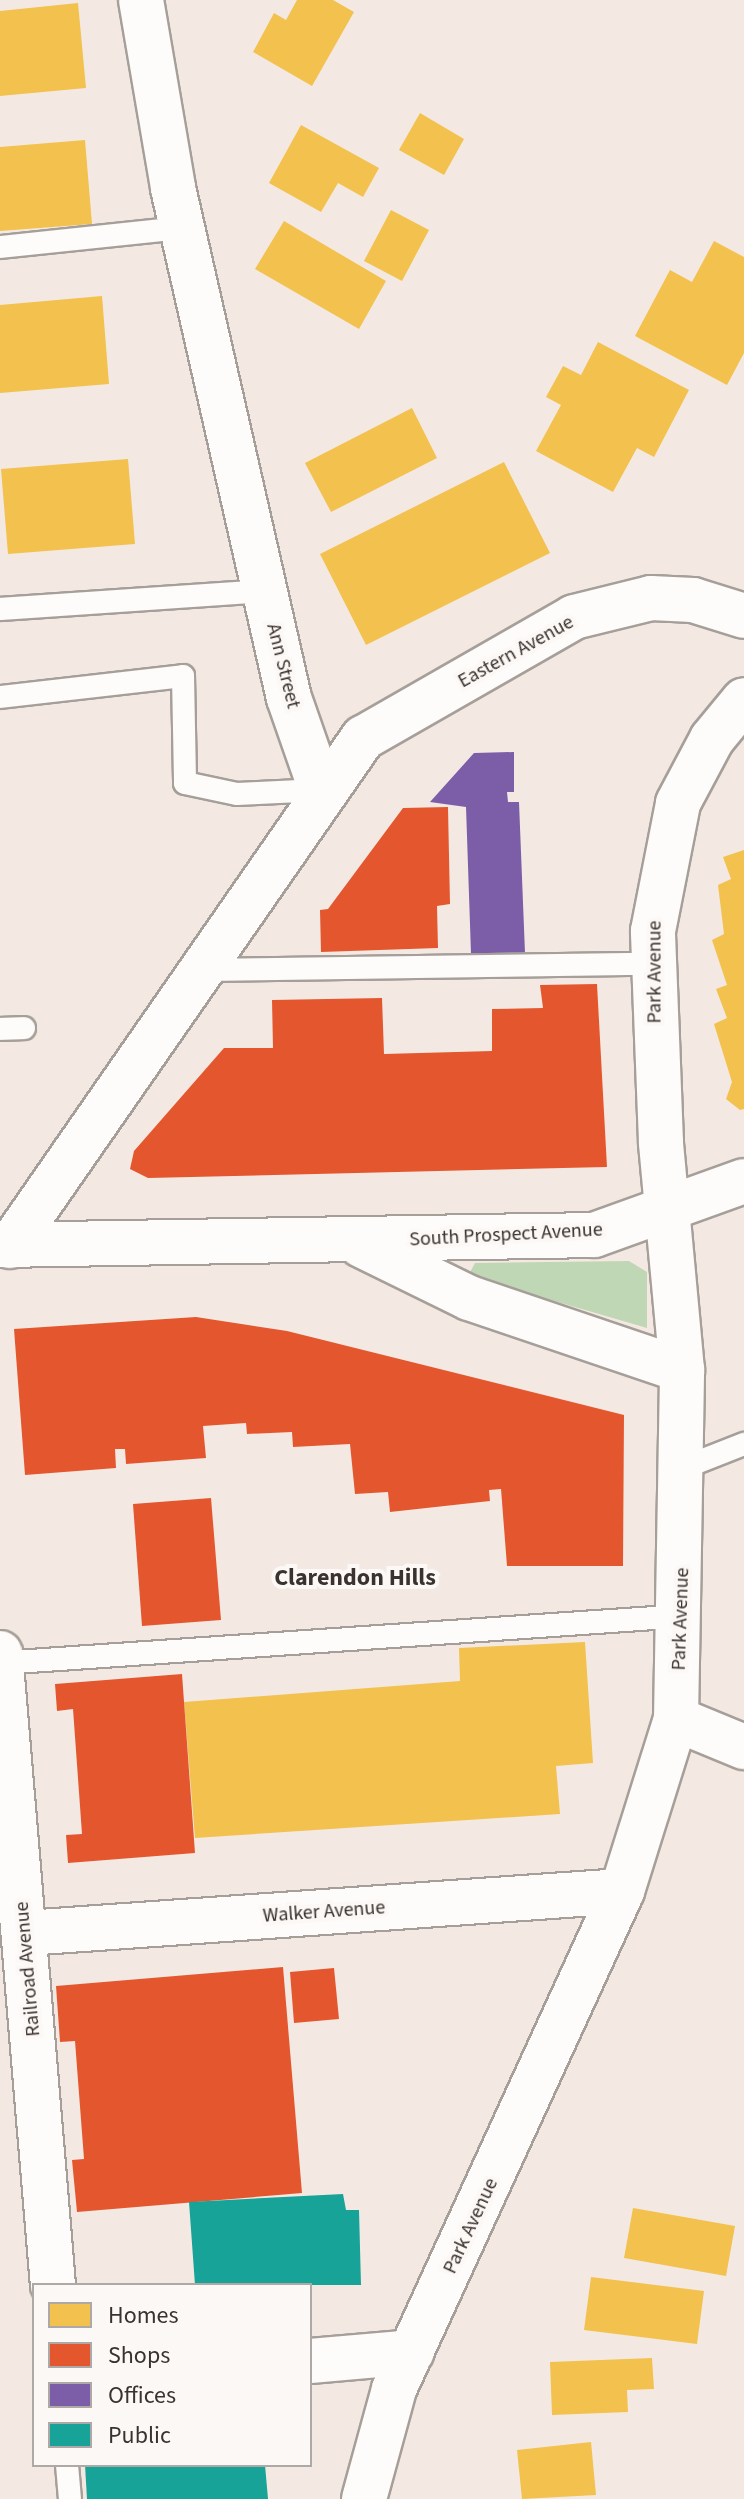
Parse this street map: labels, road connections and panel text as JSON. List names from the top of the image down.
{
  "streets": {
    "street": [
      "Eastern Avenue",
      "Ann Street",
      "Park Avenue",
      "South Prospect Avenue",
      "Walker Avenue",
      "Railroad Avenue"
    ]
  },
  "crossings": [
    ["Eastern Avenue", "Ann Street"],
    ["Park Avenue", "South Prospect Avenue"],
    ["Park Avenue", "Walker Avenue"],
    ["Walker Avenue", "Railroad Avenue"]
  ],
  "districts": ["Clarendon Hills"],
  "legend": [
    "Homes",
    "Shops",
    "Offices",
    "Public"
  ]
}
